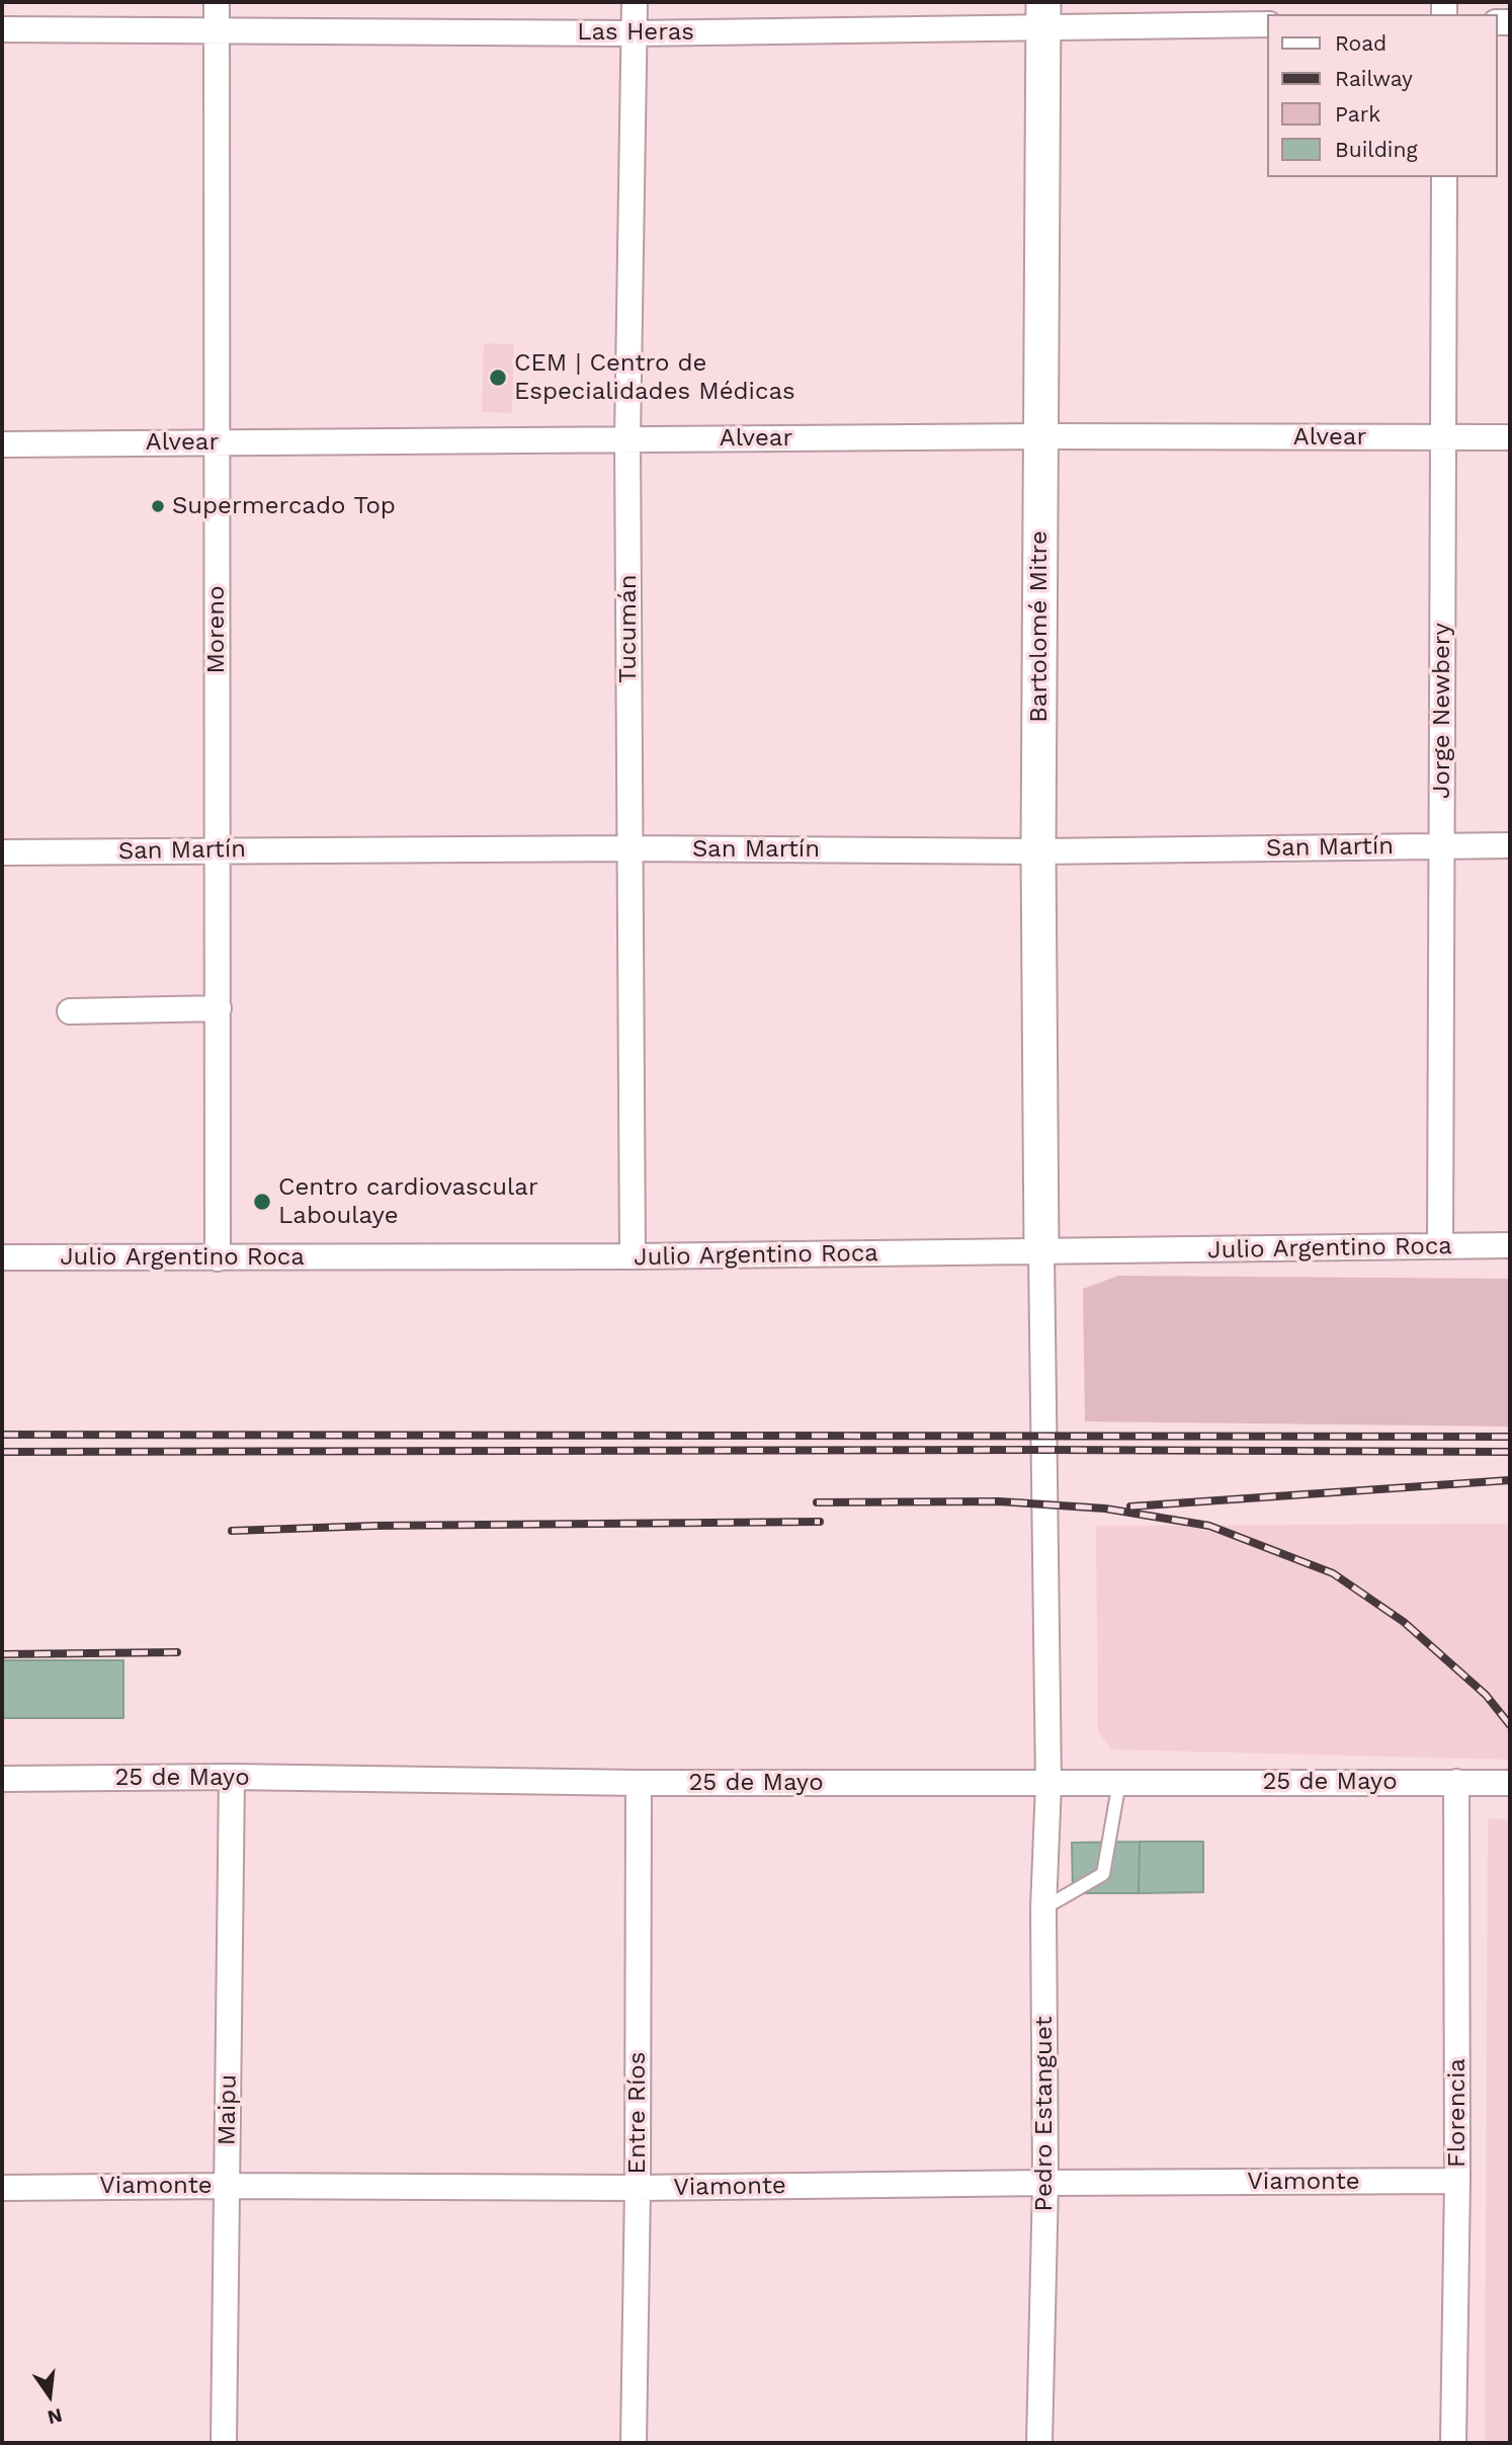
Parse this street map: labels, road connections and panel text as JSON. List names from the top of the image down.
{
  "streets": {
    "main road": ["Bartolomé Mitre"],
    "street": [
      "Las Heras",
      "Alvear",
      "Tucumán",
      "Moreno",
      "Jorge Newbery",
      "San Martín",
      "Julio Argentino Roca",
      "25 de Mayo",
      "Maipu",
      "Entre Ríos",
      "Florencia",
      "Pedro Estanguet",
      "Viamonte"
    ]
  },
  "crossings": [
    ["Las Heras", "Bartolomé Mitre"],
    ["Las Heras", "Tucumán"],
    ["Las Heras", "Moreno"],
    ["Alvear", "Bartolomé Mitre"],
    ["Alvear", "Tucumán"],
    ["Alvear", "Moreno"],
    ["Alvear", "Jorge Newbery"],
    ["Bartolomé Mitre", "San Martín"],
    ["Bartolomé Mitre", "Julio Argentino Roca"],
    ["Bartolomé Mitre", "Pedro Estanguet"],
    ["Tucumán", "San Martín"],
    ["Tucumán", "Julio Argentino Roca"],
    ["Moreno", "San Martín"],
    ["Moreno", "Julio Argentino Roca"],
    ["Jorge Newbery", "San Martín"],
    ["Jorge Newbery", "Julio Argentino Roca"],
    ["Julio Argentino Roca", "Pedro Estanguet"],
    ["25 de Mayo", "Maipu"],
    ["25 de Mayo", "Entre Ríos"],
    ["25 de Mayo", "Florencia"],
    ["25 de Mayo", "Pedro Estanguet"],
    ["Maipu", "Viamonte"],
    ["Entre Ríos", "Viamonte"],
    ["Florencia", "Viamonte"],
    ["Pedro Estanguet", "Viamonte"]
  ],
  "places": ["CEM | Centro de Especialidades Médicas", "Supermercado Top", "Centro cardiovascular Laboulaye"],
  "legend": [
    "Road",
    "Railway",
    "Park",
    "Building"
  ],
  "north": "bottom"
}
